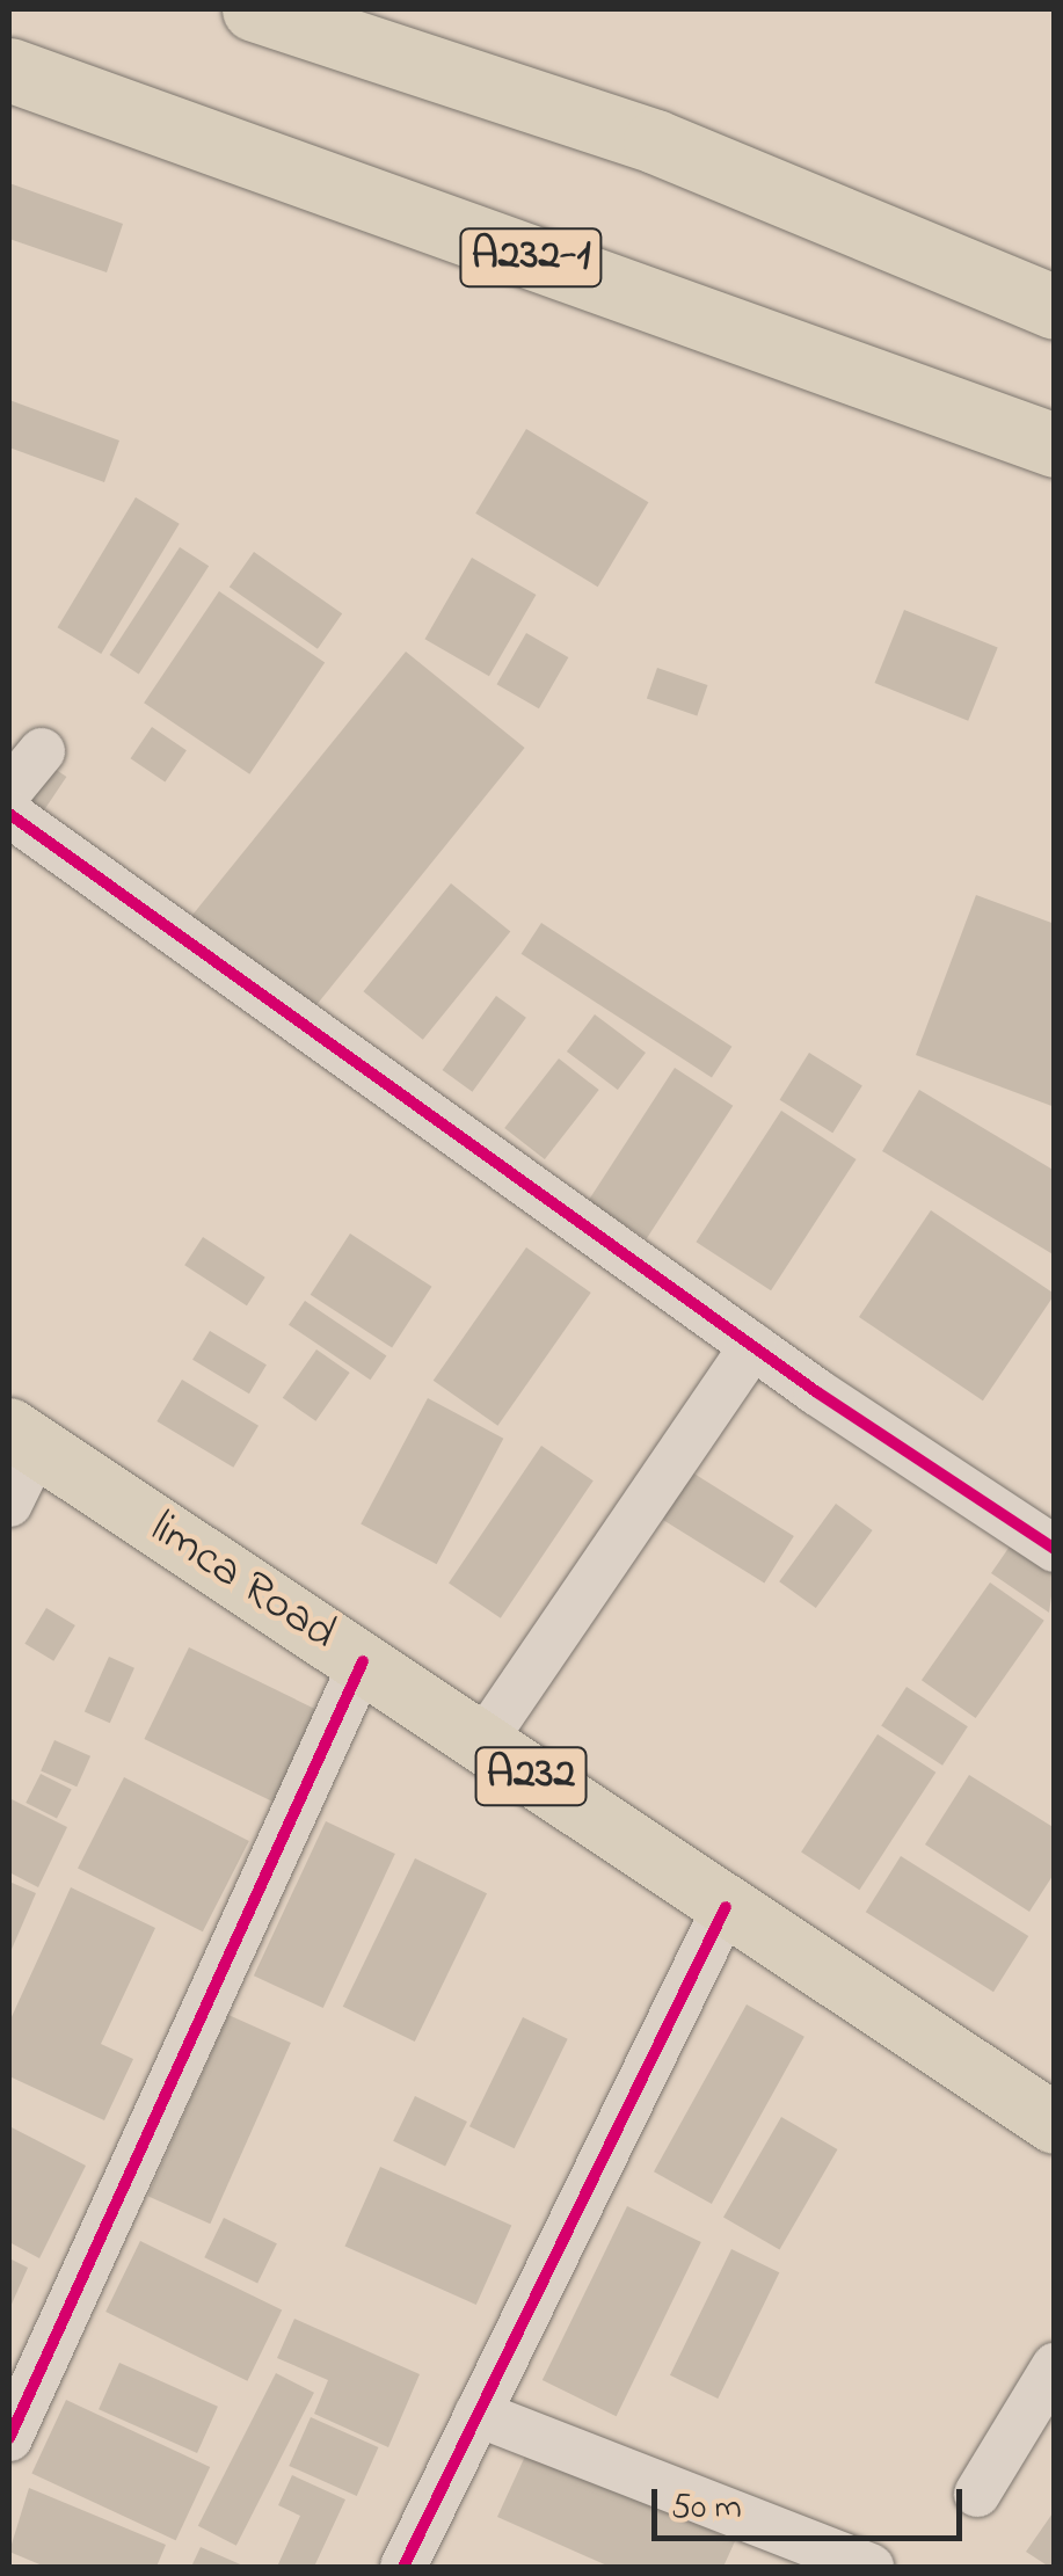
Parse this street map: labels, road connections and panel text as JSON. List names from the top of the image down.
{
  "streets": {
    "highway": ["A232-1"],
    "main road": ["limca Road", "A232"]
  },
  "scale_bar": "50 m"
}
